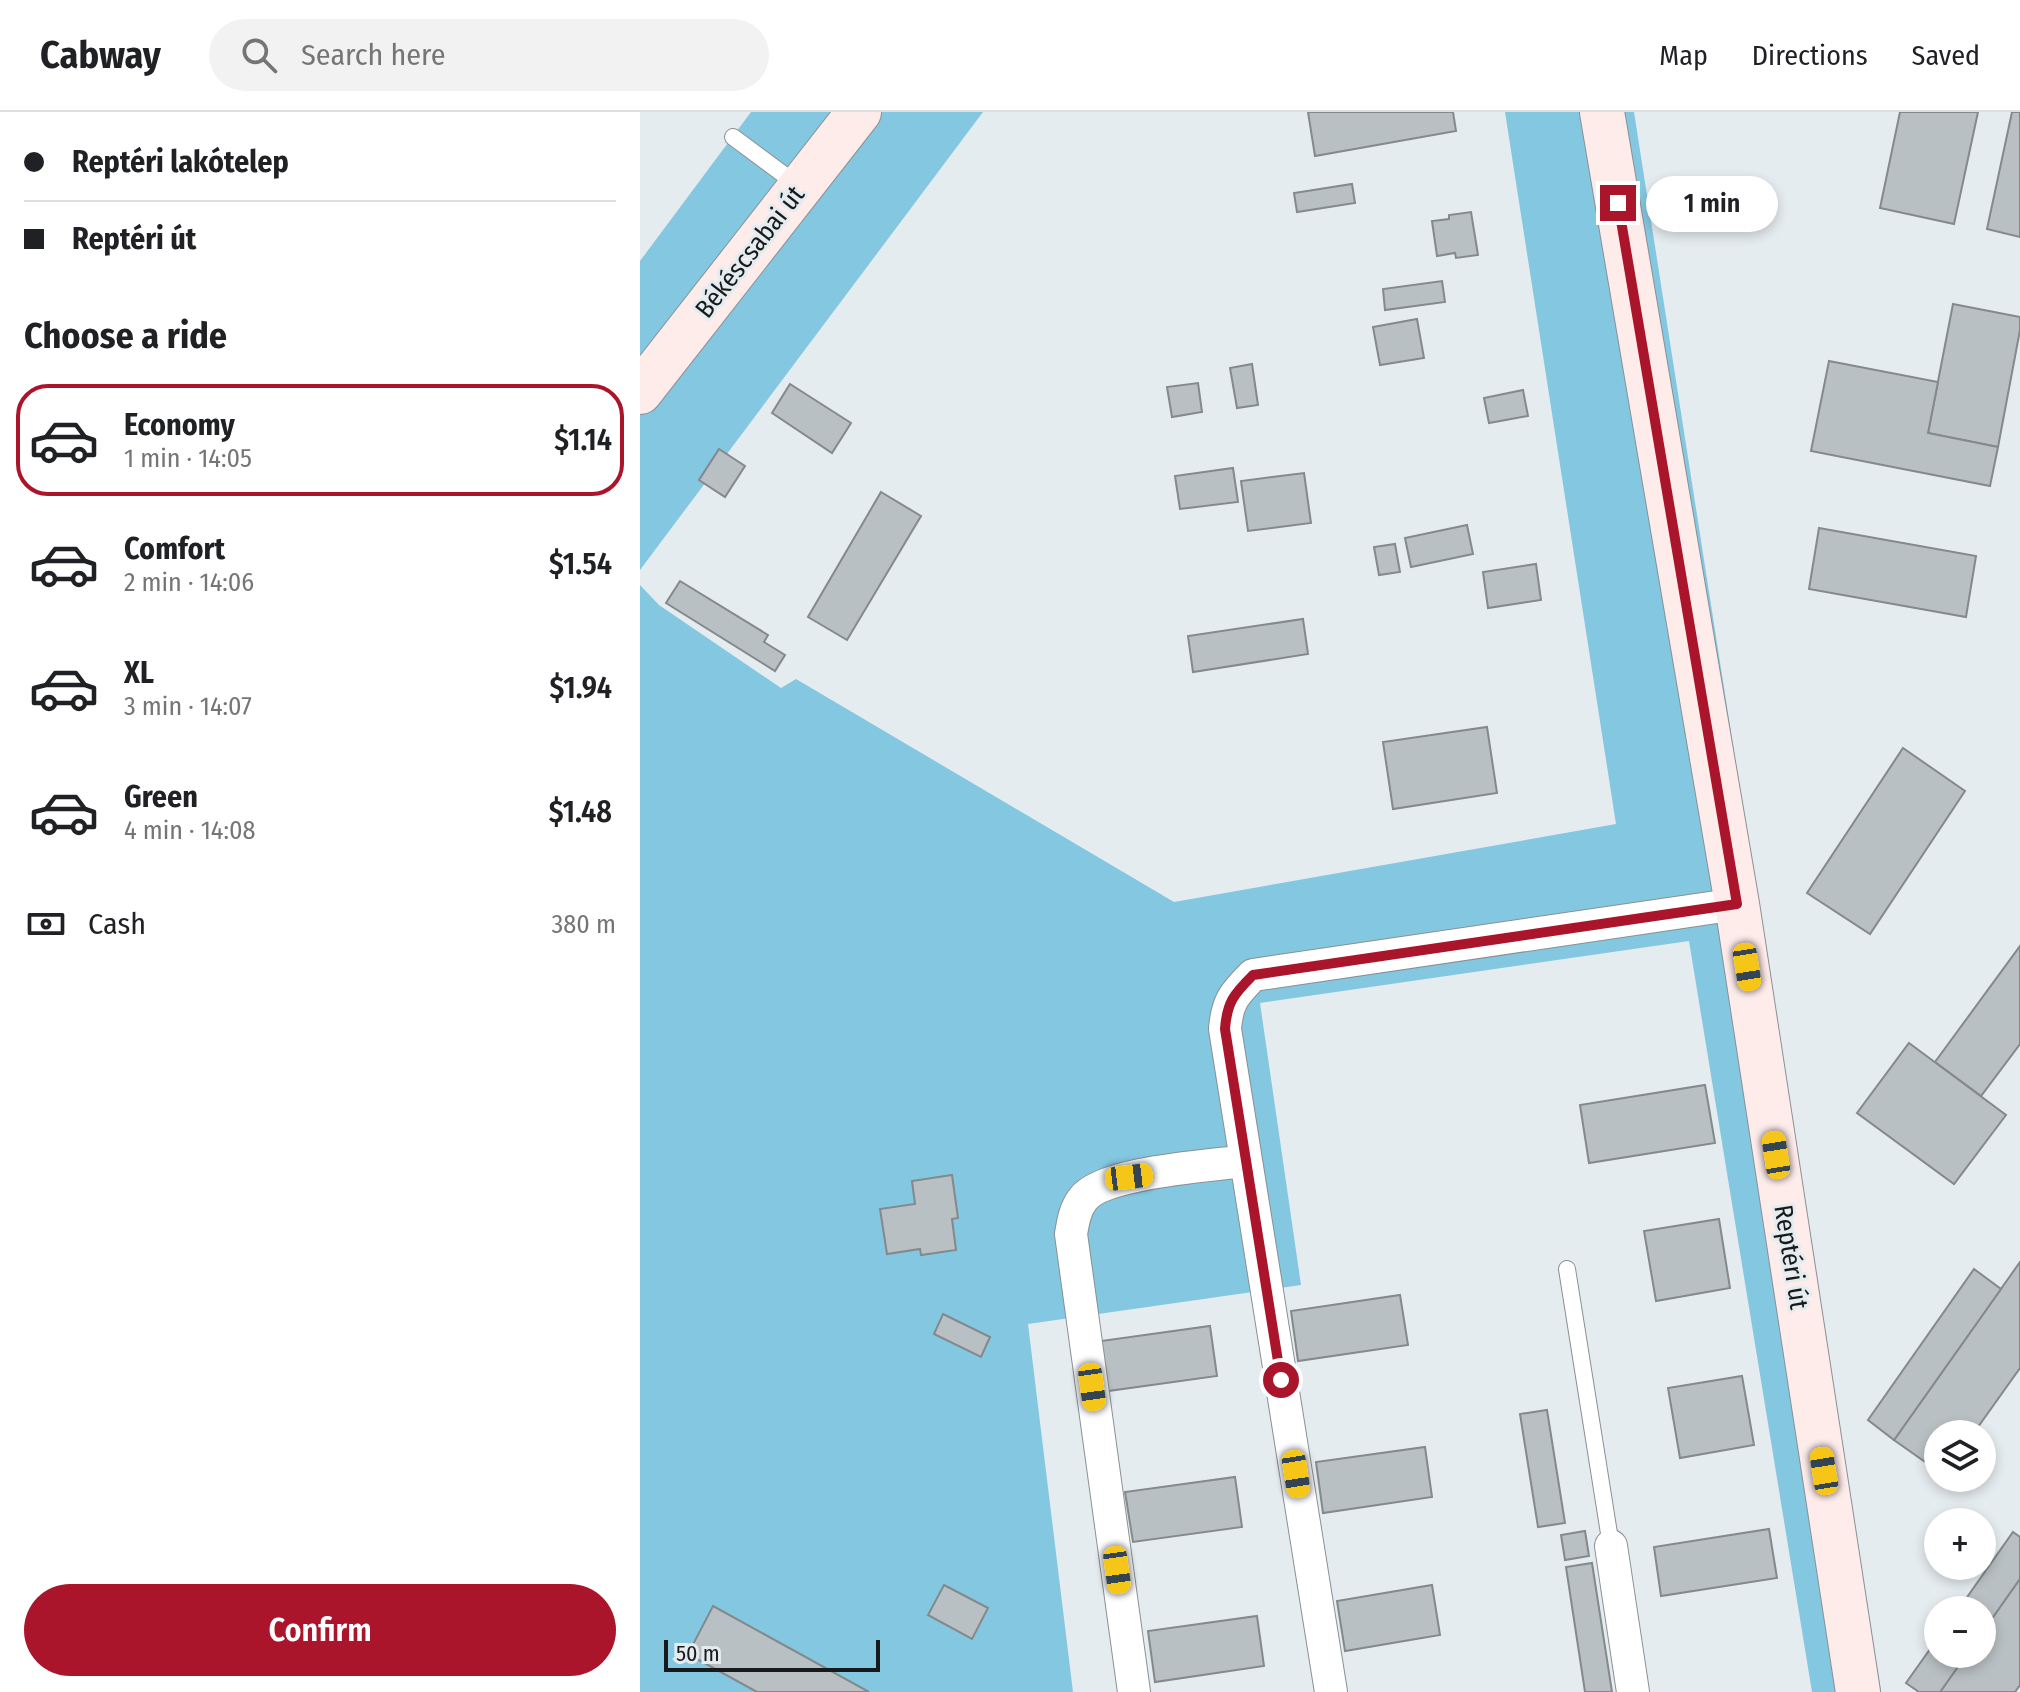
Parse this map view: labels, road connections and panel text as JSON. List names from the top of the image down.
{
  "streets": {
    "street": ["Békéscsabai út", "Reptéri út"]
  },
  "scale_bar": "50 m",
  "page": {
    "header": "Cabway",
    "search": "Search here",
    "nav": ["Map", "Directions", "Saved"],
    "banner": ["Reptéri lakótelep", "Reptéri út"],
    "bubble": "1 min",
    "heading": "Choose a ride",
    "list": [
      {
        "name": "Economy",
        "note": "1 min · 14:05",
        "value": "$1.14"
      },
      {
        "name": "Comfort",
        "note": "2 min · 14:06",
        "value": "$1.54"
      },
      {
        "name": "XL",
        "note": "3 min · 14:07",
        "value": "$1.94"
      },
      {
        "name": "Green",
        "note": "4 min · 14:08",
        "value": "$1.48"
      }
    ],
    "pay": ["Cash", "380 m"],
    "map_buttons": ["+", "−"],
    "buttons": "Confirm",
    "scale": "50 m"
  }
}
